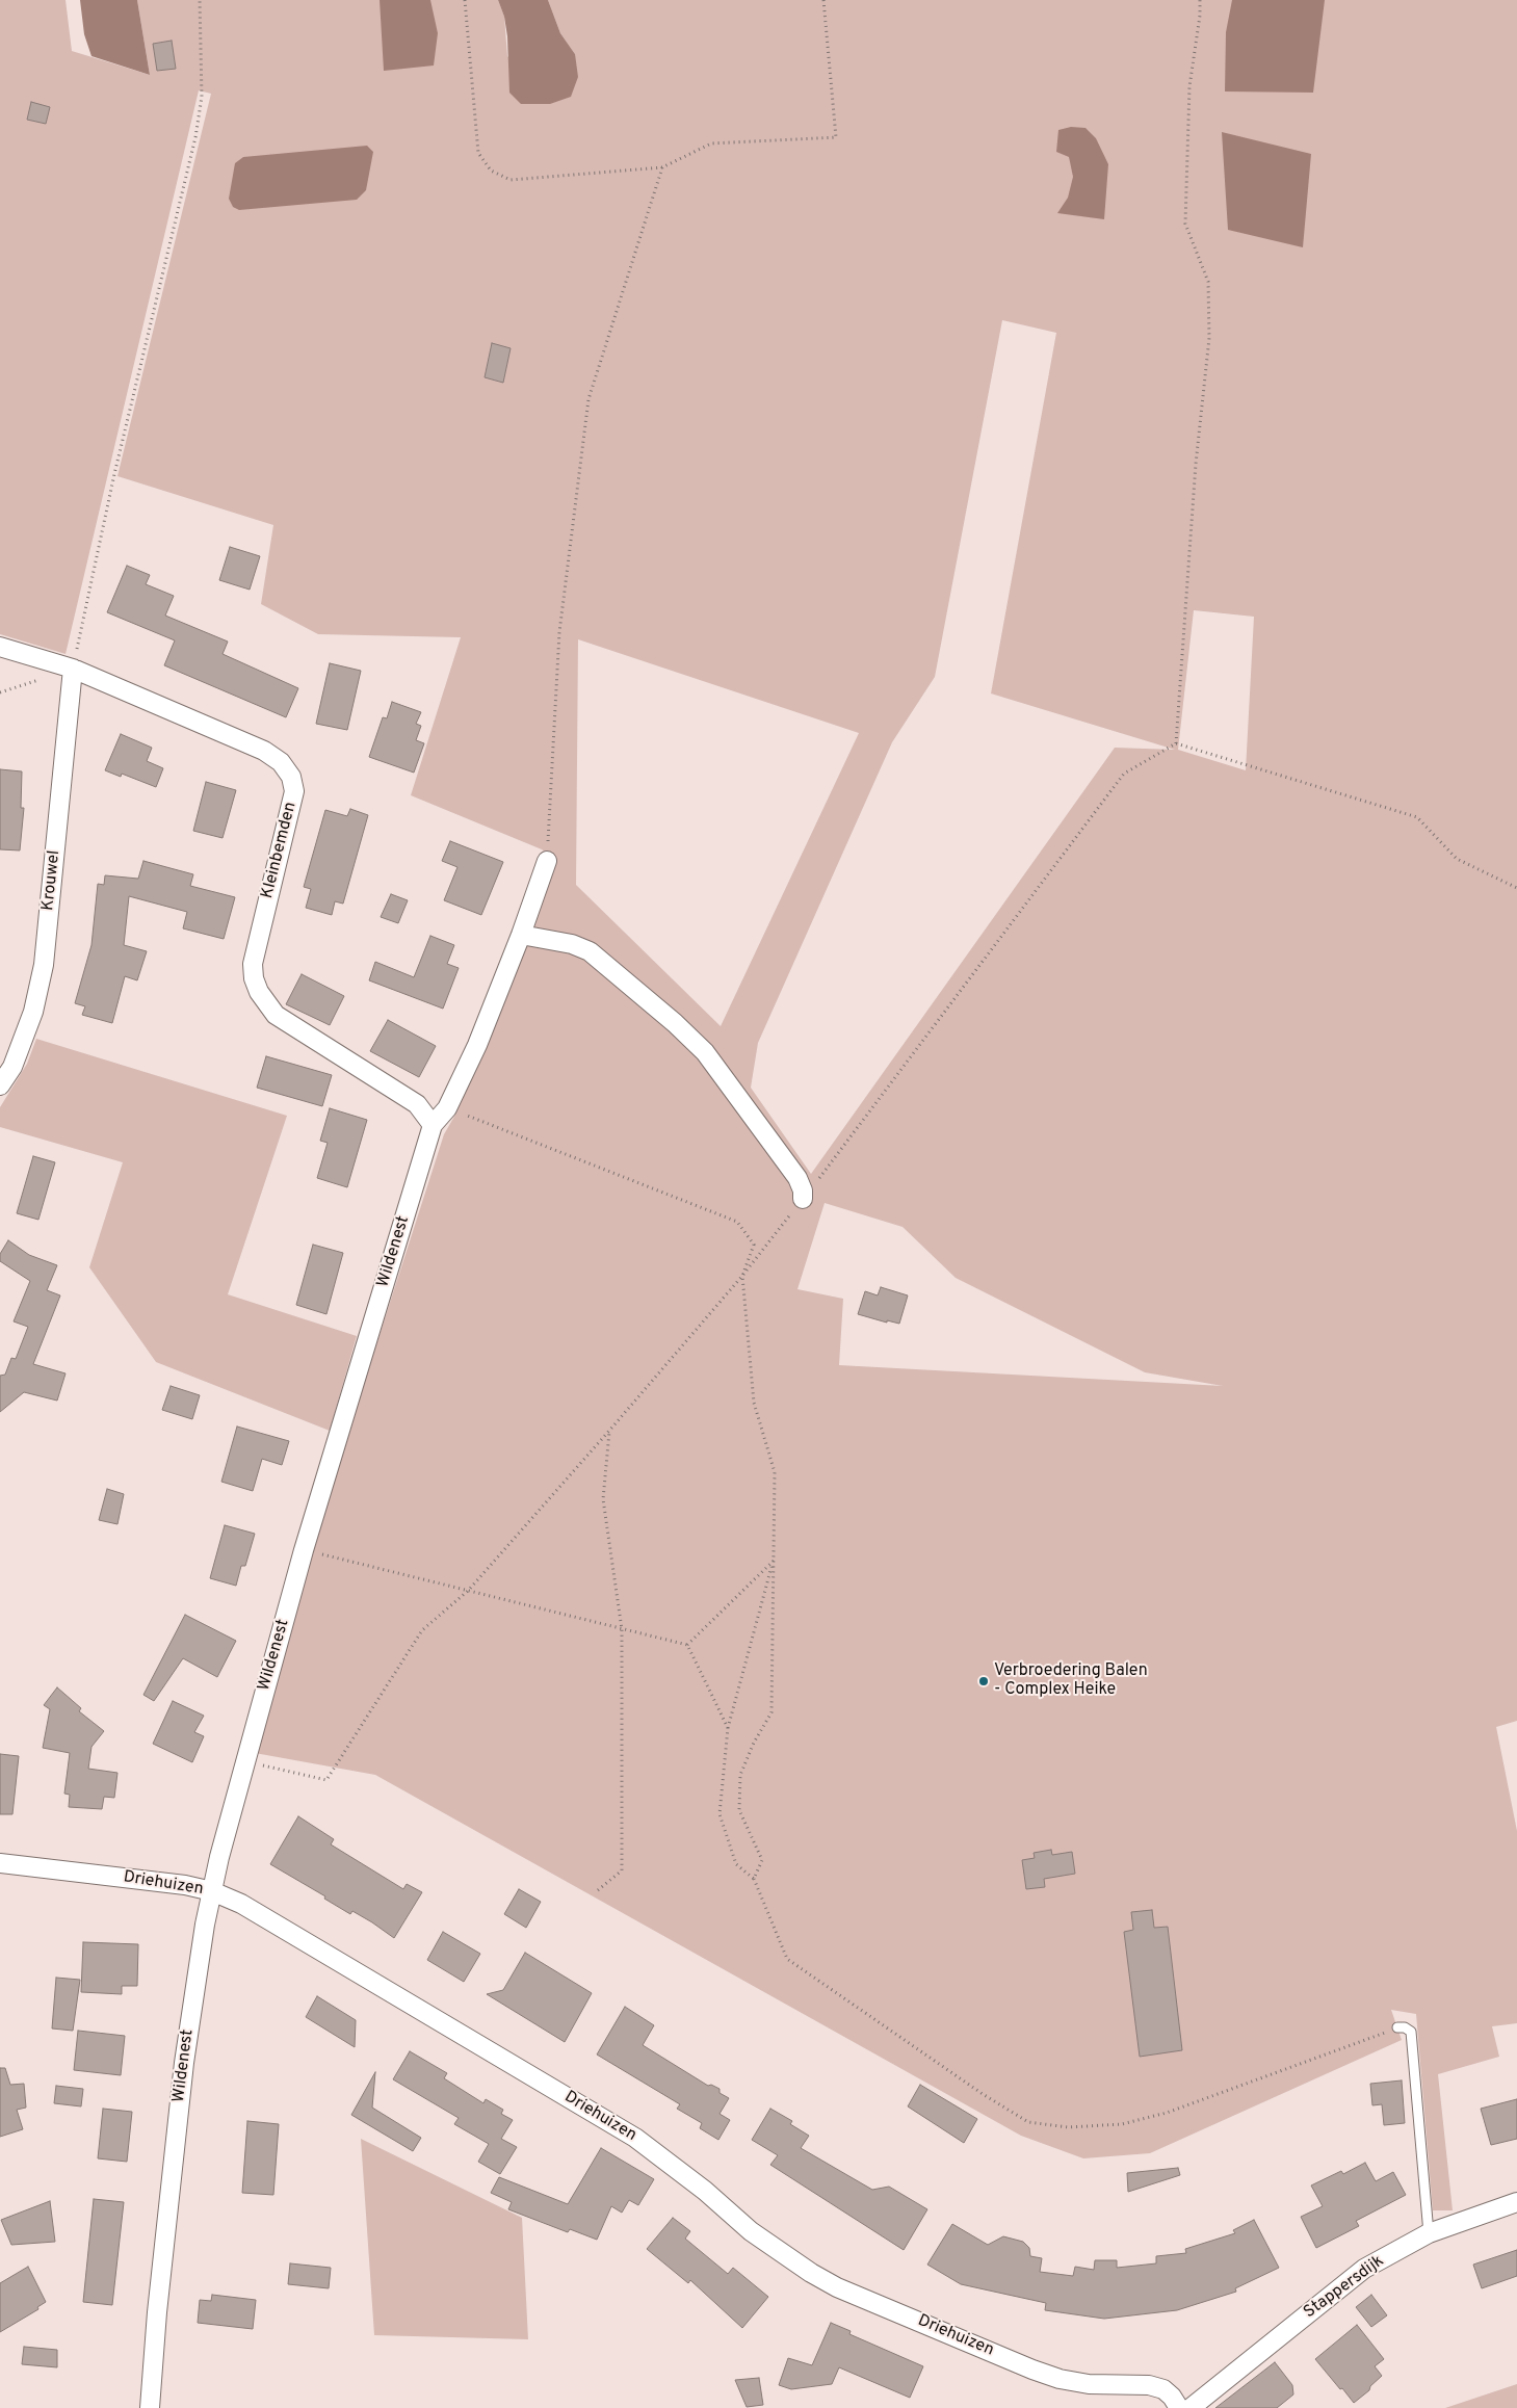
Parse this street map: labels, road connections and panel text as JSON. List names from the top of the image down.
{
  "streets": {
    "street": [
      "Kleinbemden",
      "Krouwel",
      "Wildenest",
      "Driehuizen",
      "Stappersdijk"
    ]
  },
  "crossings": [
    ["Kleinbemden", "Krouwel"],
    ["Kleinbemden", "Wildenest"],
    ["Wildenest", "Driehuizen"]
  ],
  "places": ["Verbroedering Balen - Complex Heike"]
}
